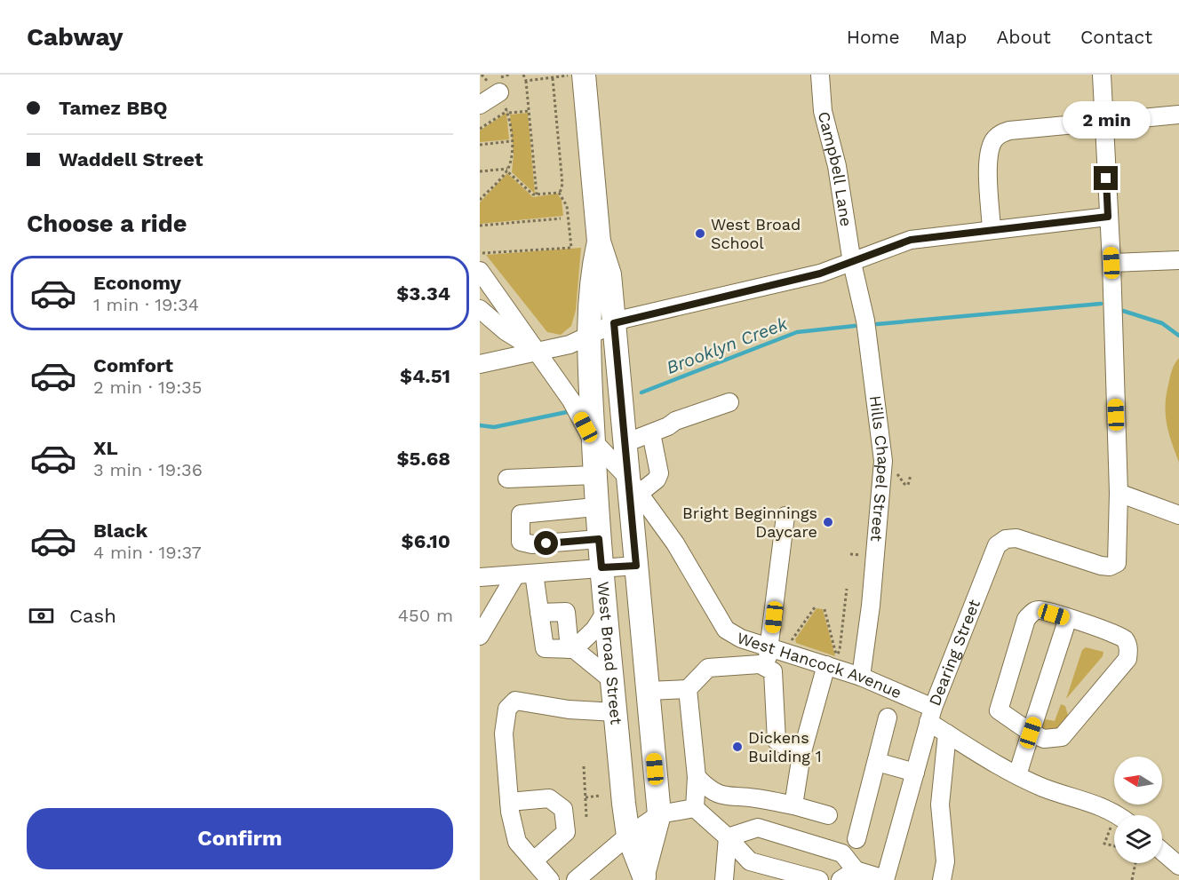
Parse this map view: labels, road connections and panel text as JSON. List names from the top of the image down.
{
  "streets": {
    "main road": ["West Broad Street"],
    "street": [
      "Campbell Lane",
      "Hills Chapel Street",
      "Dearing Street",
      "West Hancock Avenue"
    ]
  },
  "crossings": [
    ["Campbell Lane", "Hills Chapel Street"],
    ["Hills Chapel Street", "West Hancock Avenue"],
    ["Dearing Street", "West Hancock Avenue"],
    ["West Broad Street", "West Hancock Avenue"]
  ],
  "water": ["Brooklyn Creek"],
  "places": ["West Broad School", "Bright Beginnings Daycare", "Dickens Building 1"],
  "north": "left",
  "page": {
    "header": "Cabway",
    "nav": [
      "Home",
      "Map",
      "About",
      "Contact"
    ],
    "banner": ["Tamez BBQ", "Waddell Street"],
    "bubble": "2 min",
    "heading": "Choose a ride",
    "list": [
      {
        "name": "Economy",
        "note": "1 min · 19:34",
        "value": "$3.34"
      },
      {
        "name": "Comfort",
        "note": "2 min · 19:35",
        "value": "$4.51"
      },
      {
        "name": "XL",
        "note": "3 min · 19:36",
        "value": "$5.68"
      },
      {
        "name": "Black",
        "note": "4 min · 19:37",
        "value": "$6.10"
      }
    ],
    "pay": ["Cash", "450 m"],
    "buttons": "Confirm"
  }
}
